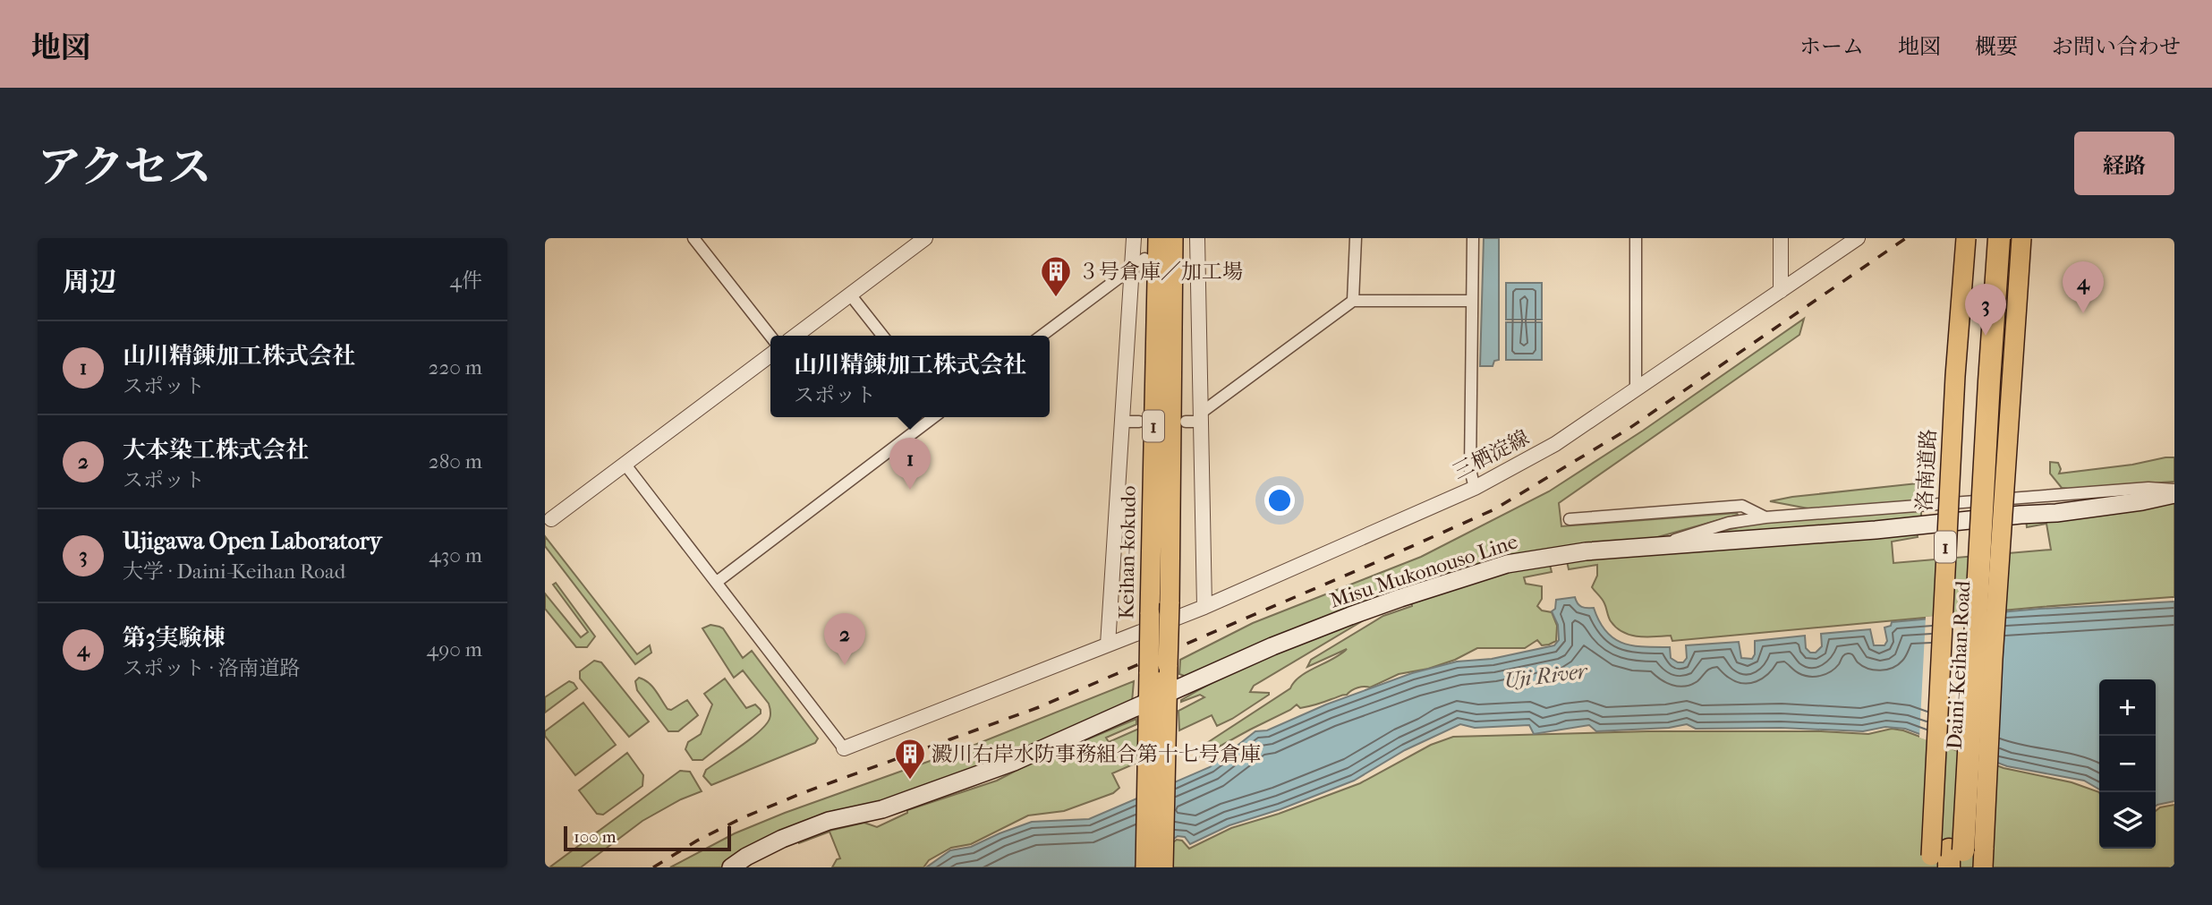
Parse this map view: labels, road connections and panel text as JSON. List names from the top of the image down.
{
  "streets": {
    "highway": [
      "1",
      "洛南道路",
      "Keihan-kokudo",
      "Daini-Keihan Road"
    ],
    "main road": ["Misu Mukonouso Line"],
    "street": ["三栖淀線"]
  },
  "crossings": [
    ["洛南道路", "Daini-Keihan Road"],
    ["Keihan-kokudo", "Misu Mukonouso Line"]
  ],
  "water": ["Uji River"],
  "places": {
    "building": ["３号倉庫／加工場", "澱川右岸水防事務組合第十七号倉庫"]
  },
  "scale_bar": "100 m",
  "page": {
    "header": "地図",
    "nav": [
      "ホーム",
      "地図",
      "概要",
      "お問い合わせ"
    ],
    "title": "アクセス",
    "buttons": "経路",
    "heading": ["周辺", "4件"],
    "pins": [
      "4",
      "3",
      "1",
      "2"
    ],
    "list": [
      {
        "mark": "1",
        "name": "山川精錬加工株式会社",
        "note": "スポット",
        "value": "220 m"
      },
      {
        "mark": "2",
        "name": "大本染工株式会社",
        "note": "スポット",
        "value": "280 m"
      },
      {
        "mark": "3",
        "name": "Ujigawa Open Laboratory",
        "note": "大学 · Daini-Keihan Road",
        "value": "430 m"
      },
      {
        "mark": "4",
        "name": "第3実験棟",
        "note": "スポット · 洛南道路",
        "value": "490 m"
      }
    ],
    "popup": ["山川精錬加工株式会社", "スポット"],
    "map_buttons": ["+", "−"],
    "scale": "100 m"
  }
}
